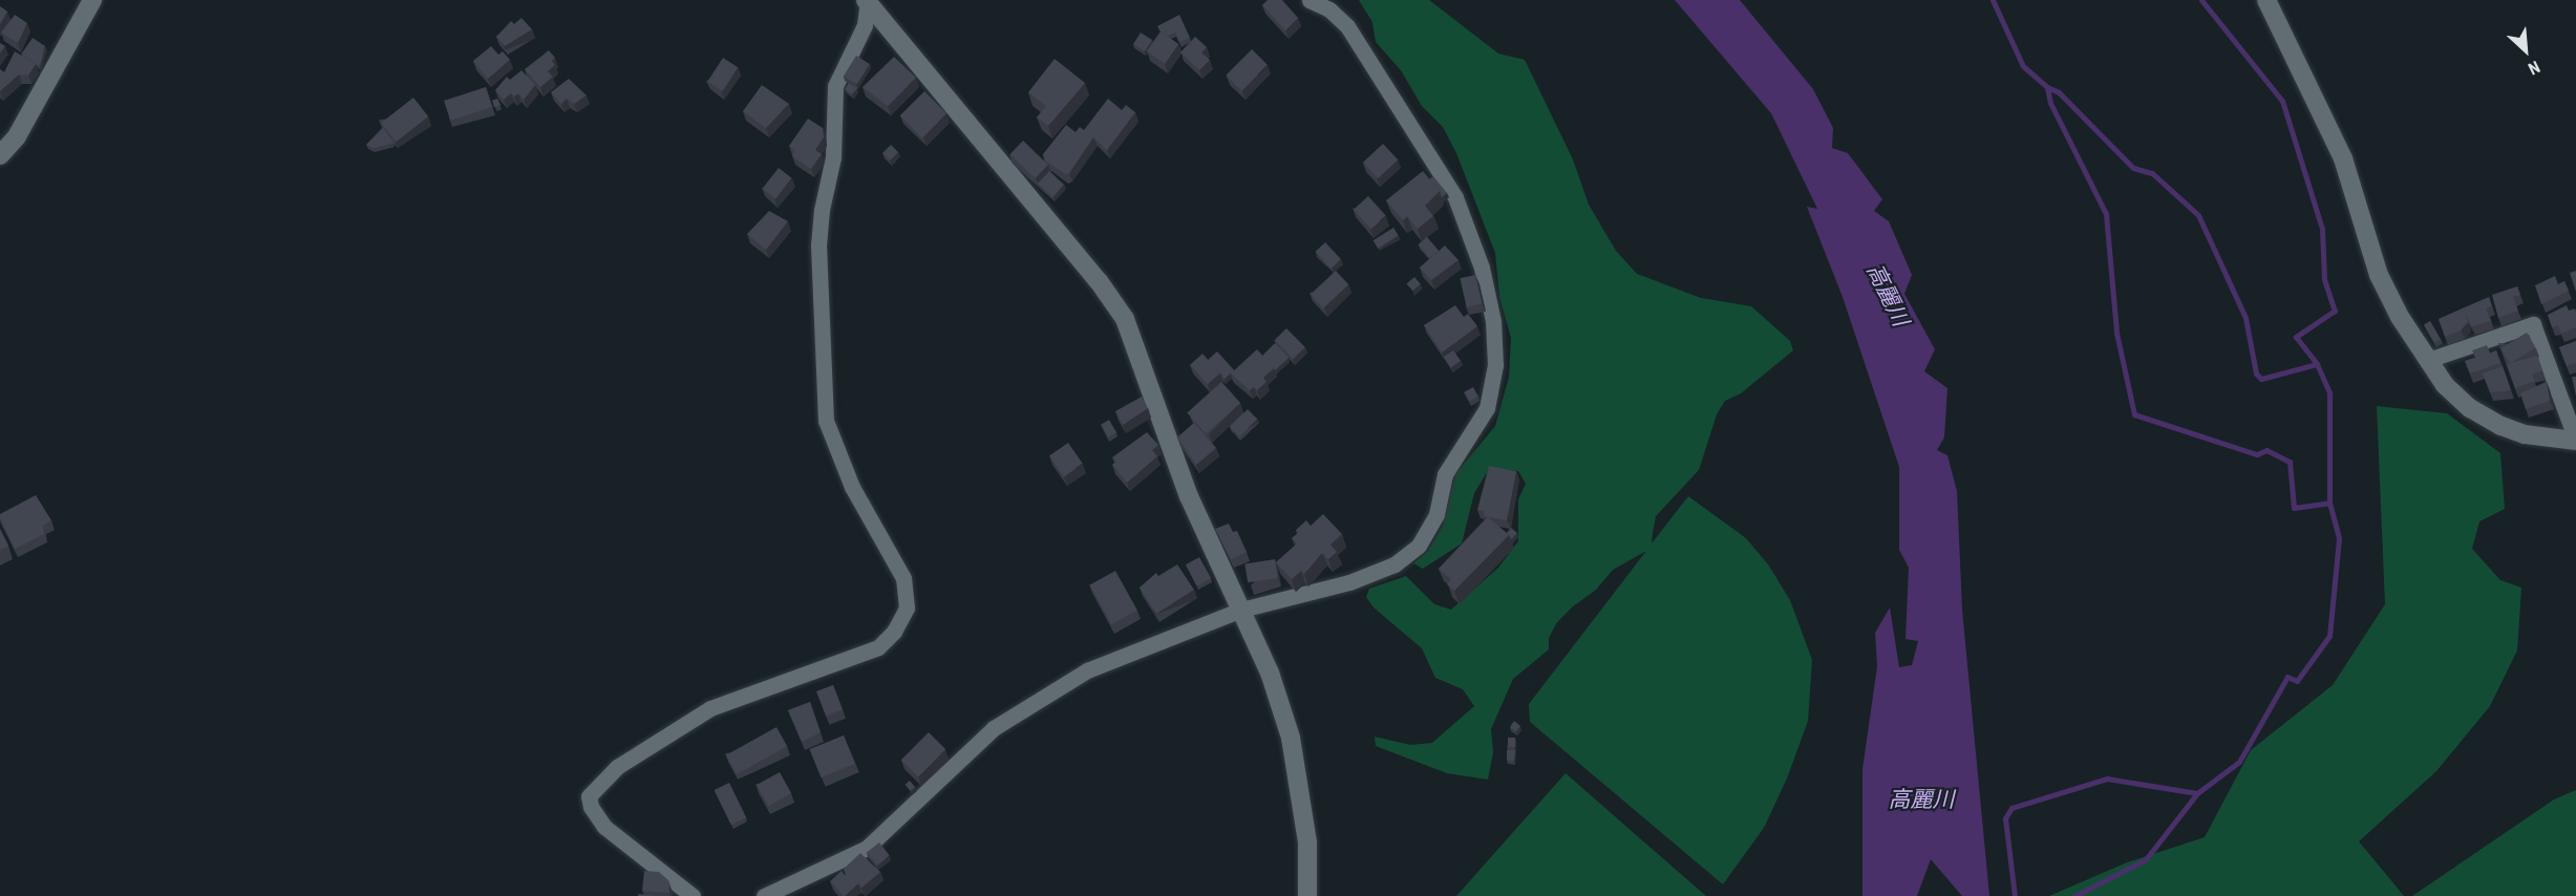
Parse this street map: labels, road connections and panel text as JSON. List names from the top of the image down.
{
  "water": ["高麗川"],
  "north": "bottom right"
}
